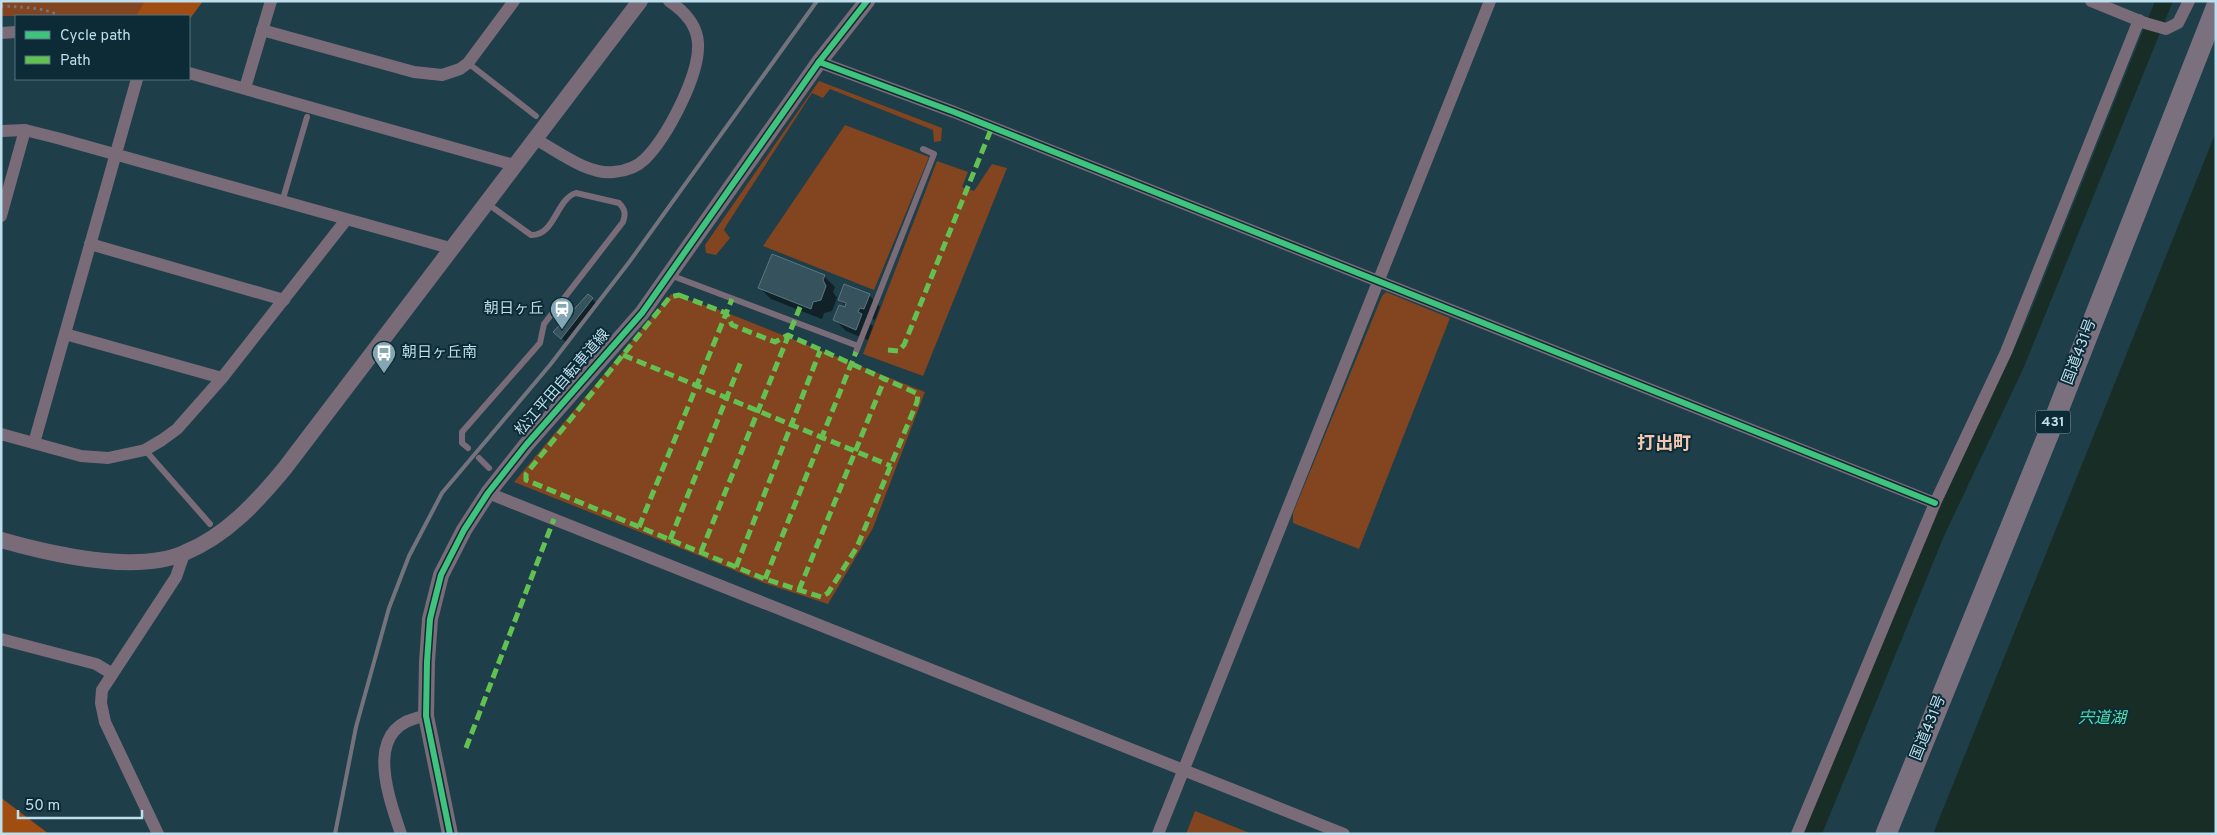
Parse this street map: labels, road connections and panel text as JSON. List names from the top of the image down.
{
  "streets": {
    "highway": ["国道431号", "431"],
    "street": ["松江平田自転車道線"]
  },
  "districts": ["打出町"],
  "water": ["宍道湖"],
  "places": {
    "station": ["朝日ヶ丘"],
    "bus stop": ["朝日ヶ丘南"]
  },
  "legend": ["Cycle path", "Path"],
  "scale_bar": "50 m"
}
